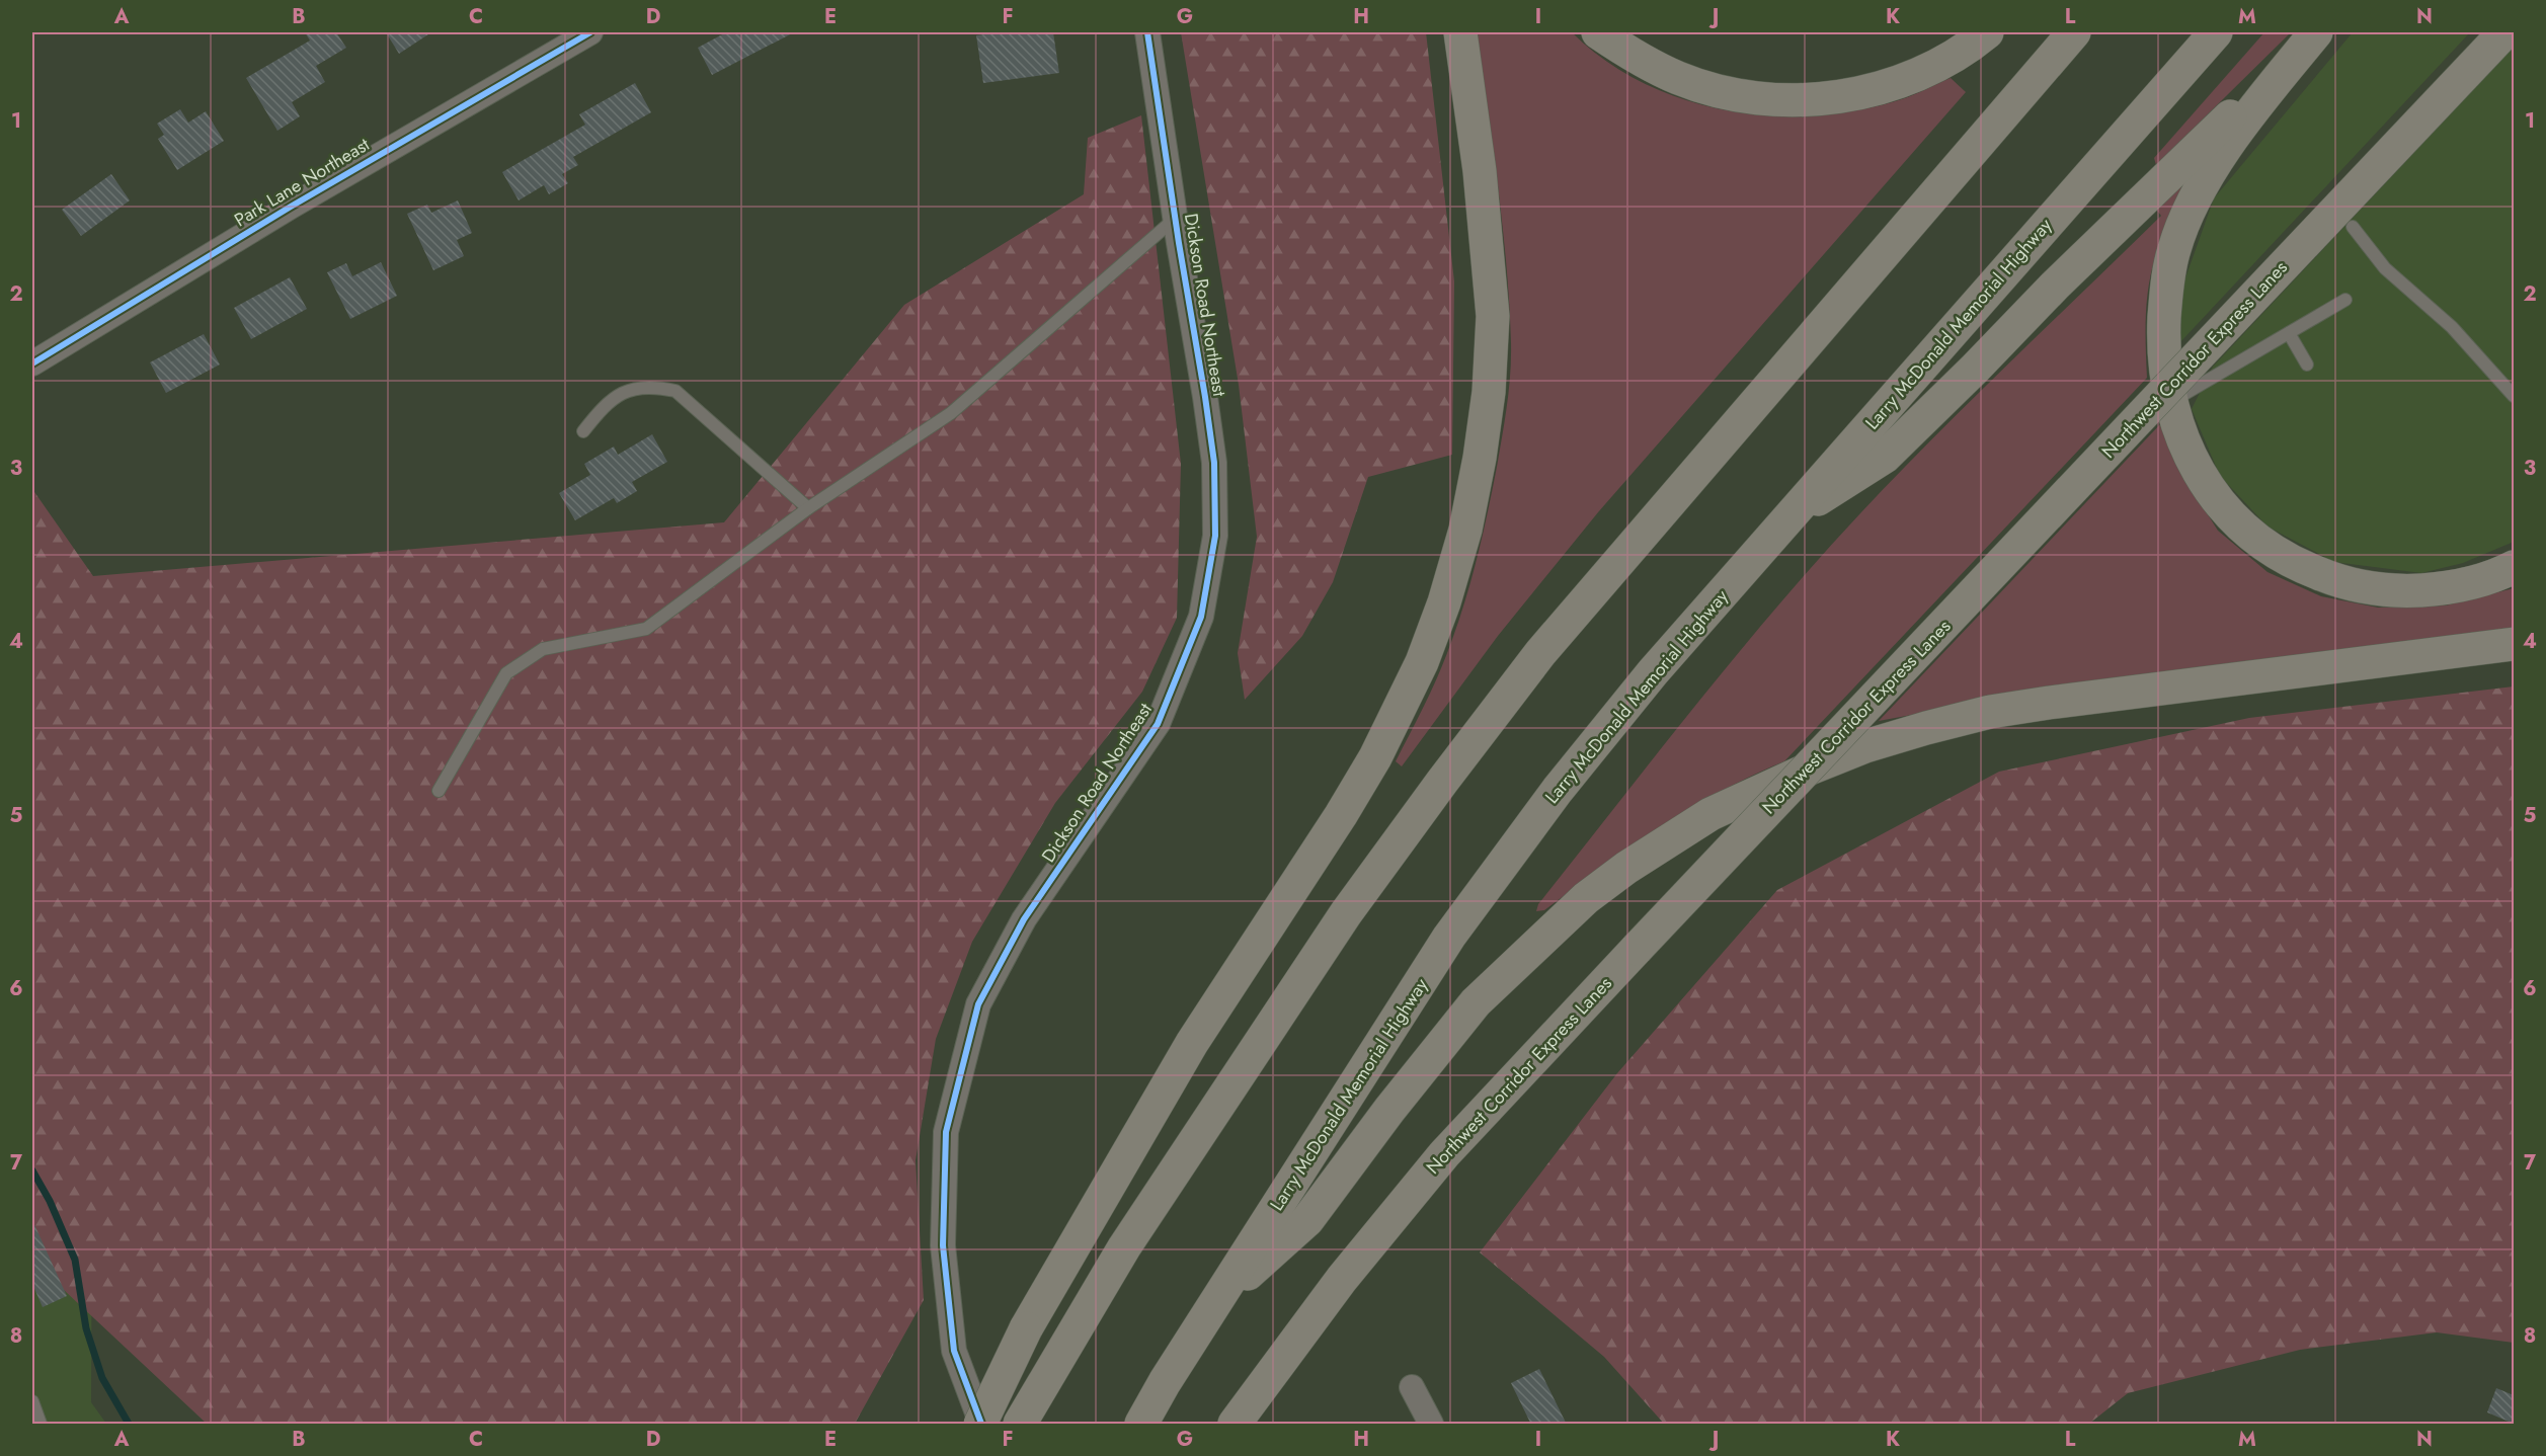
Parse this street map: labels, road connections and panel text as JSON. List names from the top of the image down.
{
  "streets": {
    "highway": ["Larry McDonald Memorial Highway", "Northwest Corridor Express Lanes"],
    "street": ["Park Lane Northeast", "Dickson Road Northeast"]
  },
  "grid": {
    "columns": [
      "A",
      "B",
      "C",
      "D",
      "E",
      "F",
      "G",
      "H",
      "I",
      "J",
      "K",
      "L",
      "M",
      "N"
    ],
    "rows": [
      "1",
      "2",
      "3",
      "4",
      "5",
      "6",
      "7",
      "8"
    ]
  }
}
